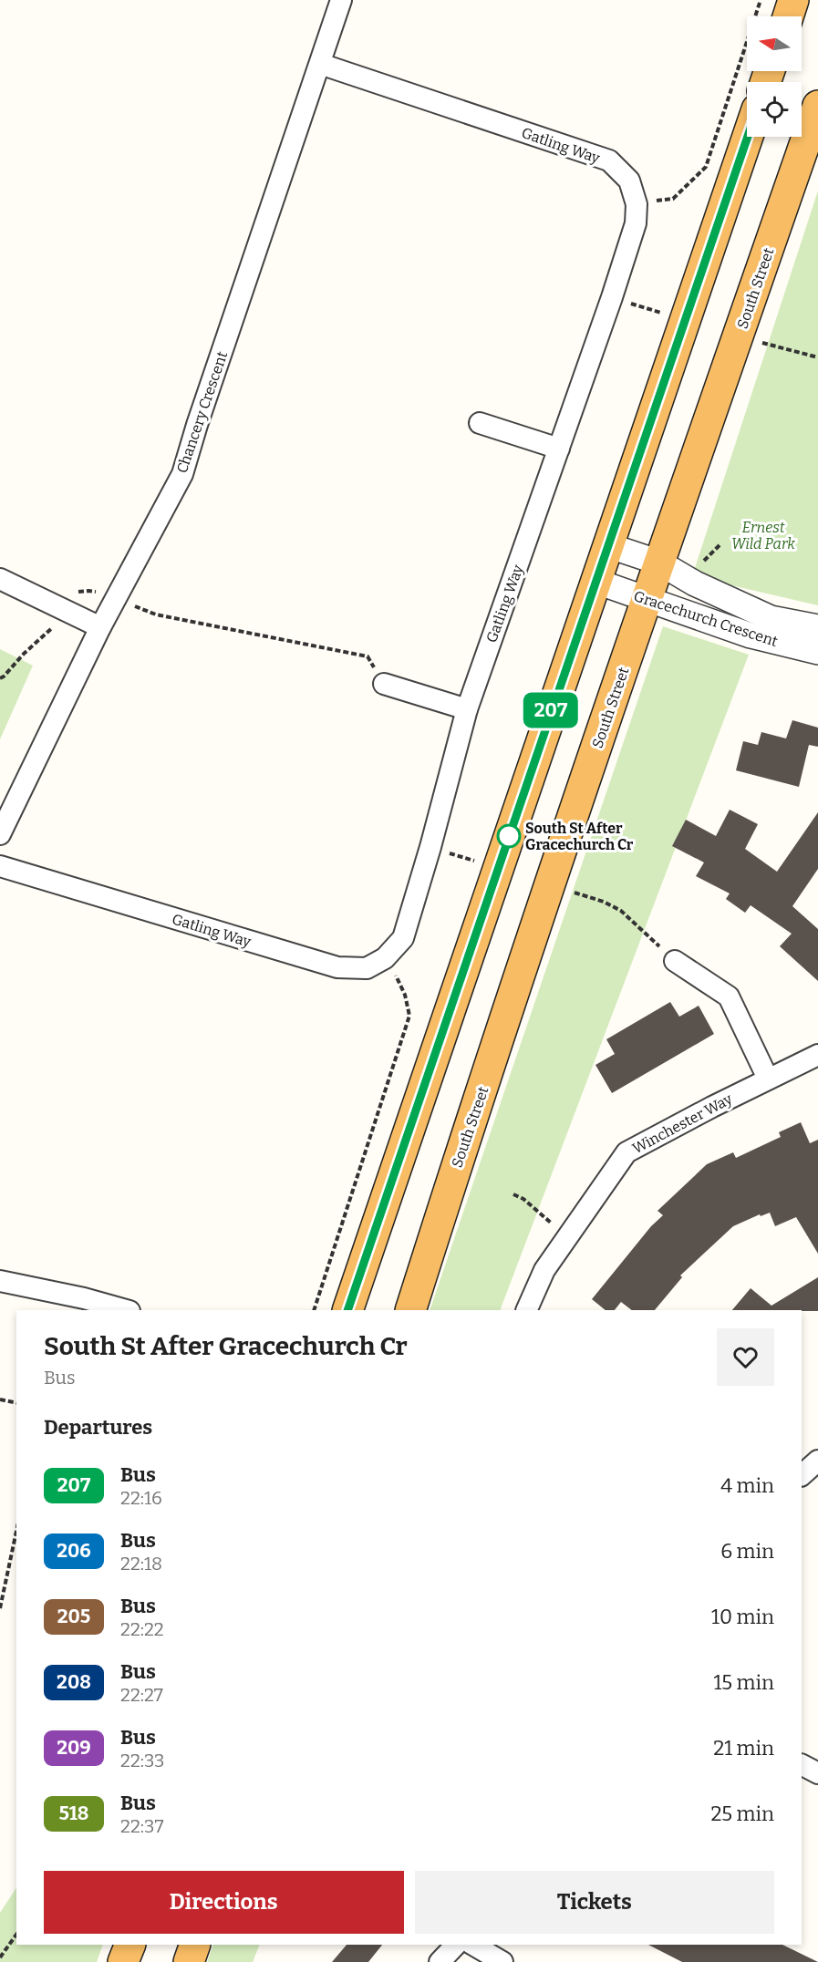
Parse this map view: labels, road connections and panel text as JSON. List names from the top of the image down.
{
  "streets": {
    "highway": ["South Street"],
    "street": [
      "Gatling Way",
      "Chancery Crescent",
      "Gracechurch Crescent",
      "Winchester Way"
    ]
  },
  "crossings": [
    ["Gatling Way", "Chancery Crescent"],
    ["South Street", "Gracechurch Crescent"]
  ],
  "parks": ["Ernest Wild Park"],
  "places": ["South St After Gracechurch Cr"],
  "lines": ["bus line 207"],
  "north": "left",
  "page": {
    "on_map": "207",
    "heading": [
      ["South St After Gracechurch Cr", "Bus"],
      "Departures"
    ],
    "list": [
      {
        "mark": "207",
        "name": "Bus",
        "note": "22:16",
        "value": "4 min"
      },
      {
        "mark": "206",
        "name": "Bus",
        "note": "22:18",
        "value": "6 min"
      },
      {
        "mark": "205",
        "name": "Bus",
        "note": "22:22",
        "value": "10 min"
      },
      {
        "mark": "208",
        "name": "Bus",
        "note": "22:27",
        "value": "15 min"
      },
      {
        "mark": "209",
        "name": "Bus",
        "note": "22:33",
        "value": "21 min"
      },
      {
        "mark": "518",
        "name": "Bus",
        "note": "22:37",
        "value": "25 min"
      }
    ],
    "buttons": ["Directions", "Tickets"]
  }
}
